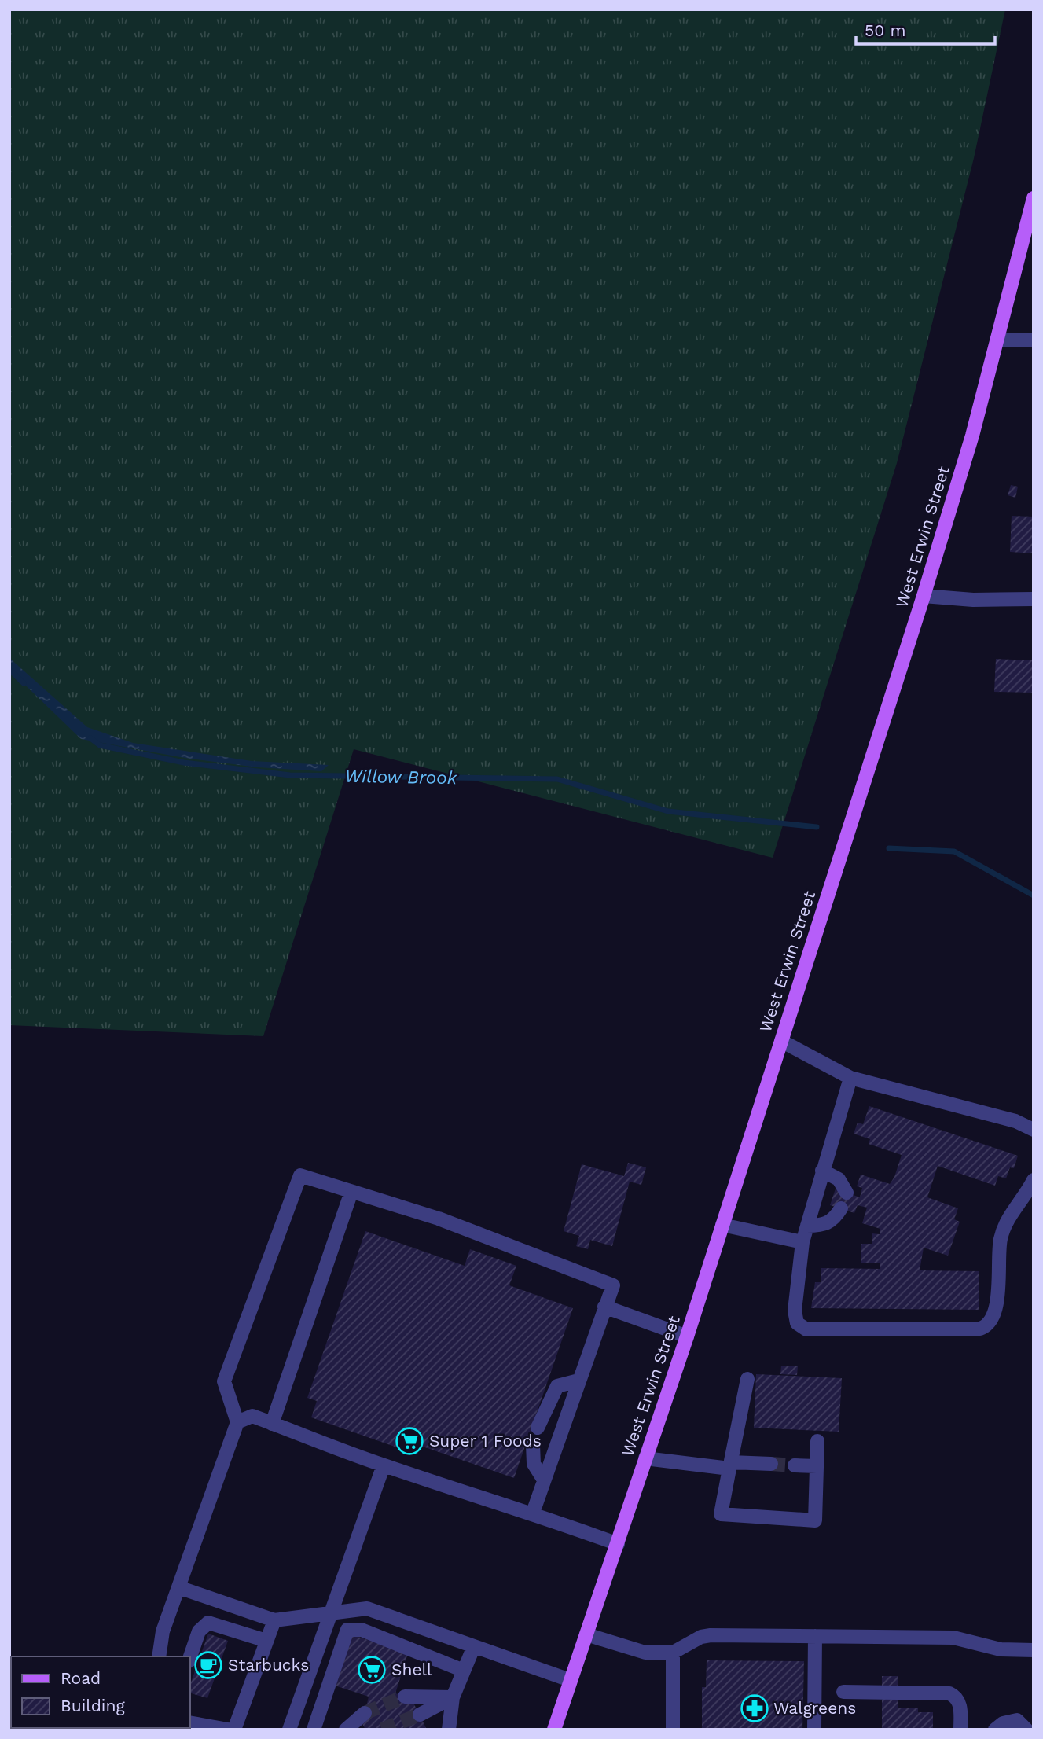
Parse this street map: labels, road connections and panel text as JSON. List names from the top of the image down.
{
  "streets": {
    "main road": ["West Erwin Street"]
  },
  "water": ["Willow Brook"],
  "places": {
    "supermarket": ["Super 1 Foods", "Shell"],
    "cafe": ["Starbucks"],
    "pharmacy": ["Walgreens"]
  },
  "legend": ["Road", "Building"],
  "scale_bar": "50 m"
}
